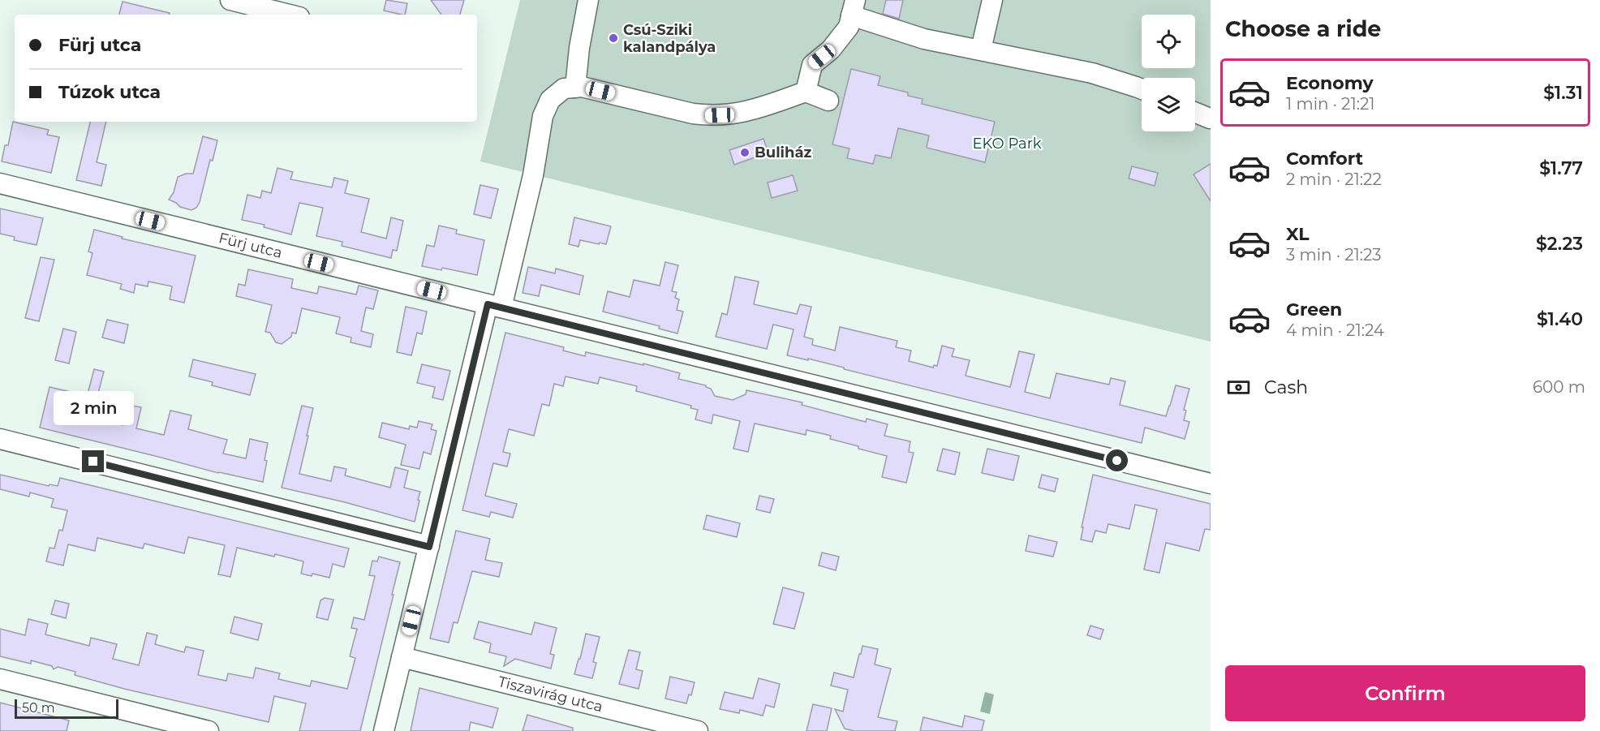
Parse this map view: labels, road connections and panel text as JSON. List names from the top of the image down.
{
  "streets": {
    "street": ["Fürj utca", "Tiszavirág utca"]
  },
  "parks": ["EKO Park"],
  "places": ["Csú-Sziki kalandpálya", "Buliház"],
  "scale_bar": "50 m",
  "page": {
    "heading": "Choose a ride",
    "banner": ["Fürj utca", "Túzok utca"],
    "list": [
      {
        "name": "Economy",
        "note": "1 min · 21:21",
        "value": "$1.31"
      },
      {
        "name": "Comfort",
        "note": "2 min · 21:22",
        "value": "$1.77"
      },
      {
        "name": "XL",
        "note": "3 min · 21:23",
        "value": "$2.23"
      },
      {
        "name": "Green",
        "note": "4 min · 21:24",
        "value": "$1.40"
      }
    ],
    "pay": ["Cash", "600 m"],
    "bubble": "2 min",
    "buttons": "Confirm",
    "scale": "50 m"
  }
}
